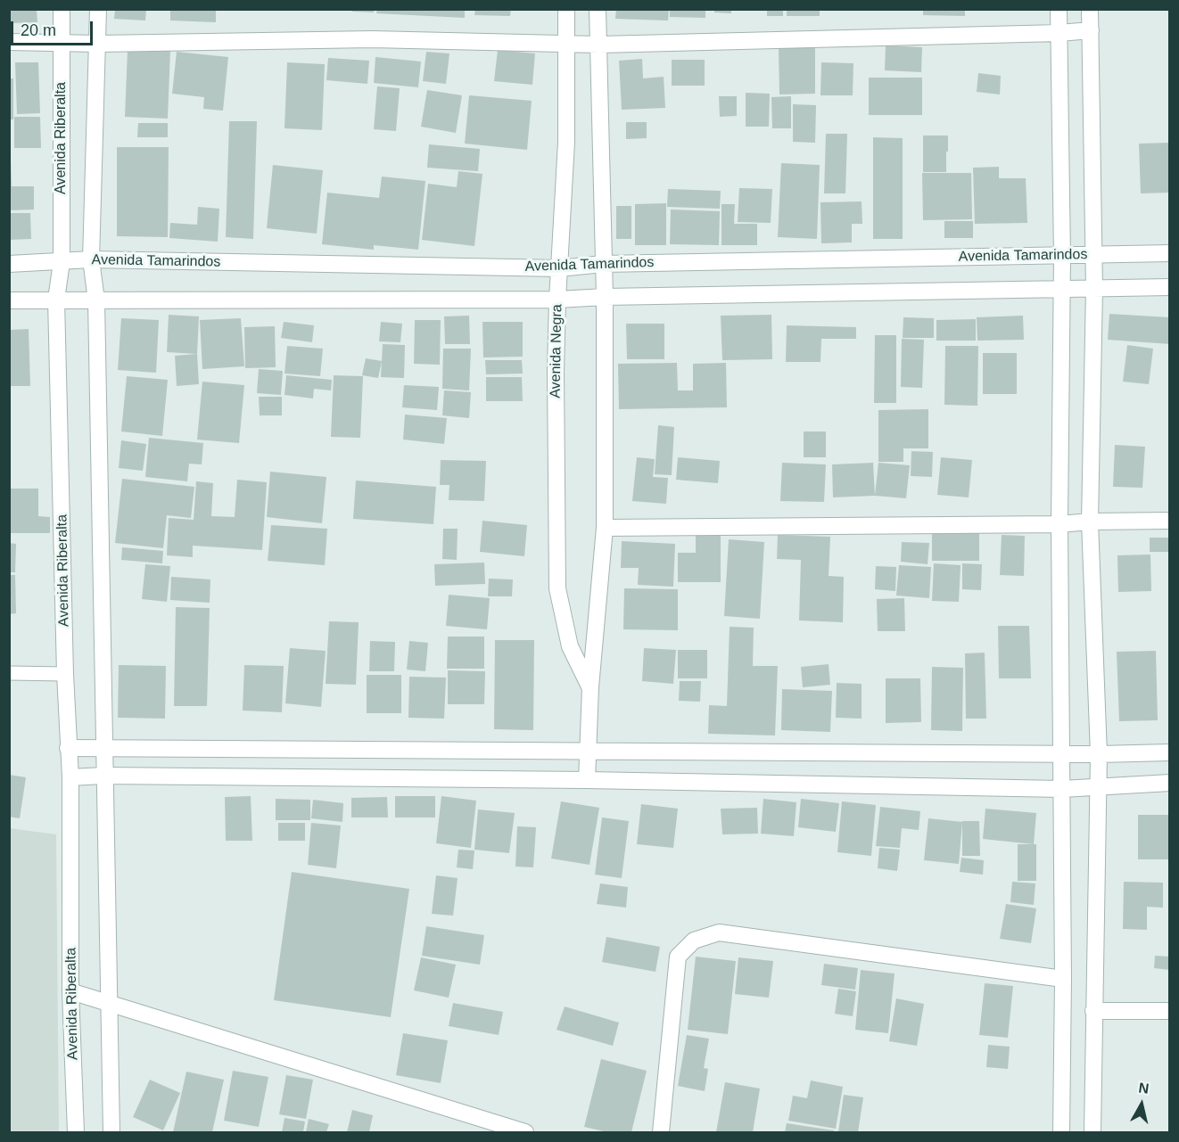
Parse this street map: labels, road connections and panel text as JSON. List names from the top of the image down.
{
  "streets": {
    "street": ["Avenida Riberalta", "Avenida Tamarindos", "Avenida Negra"]
  },
  "crossings": [
    ["Avenida Riberalta", "Avenida Tamarindos"],
    ["Avenida Tamarindos", "Avenida Negra"]
  ],
  "scale_bar": "20 m",
  "north": "top"
}
